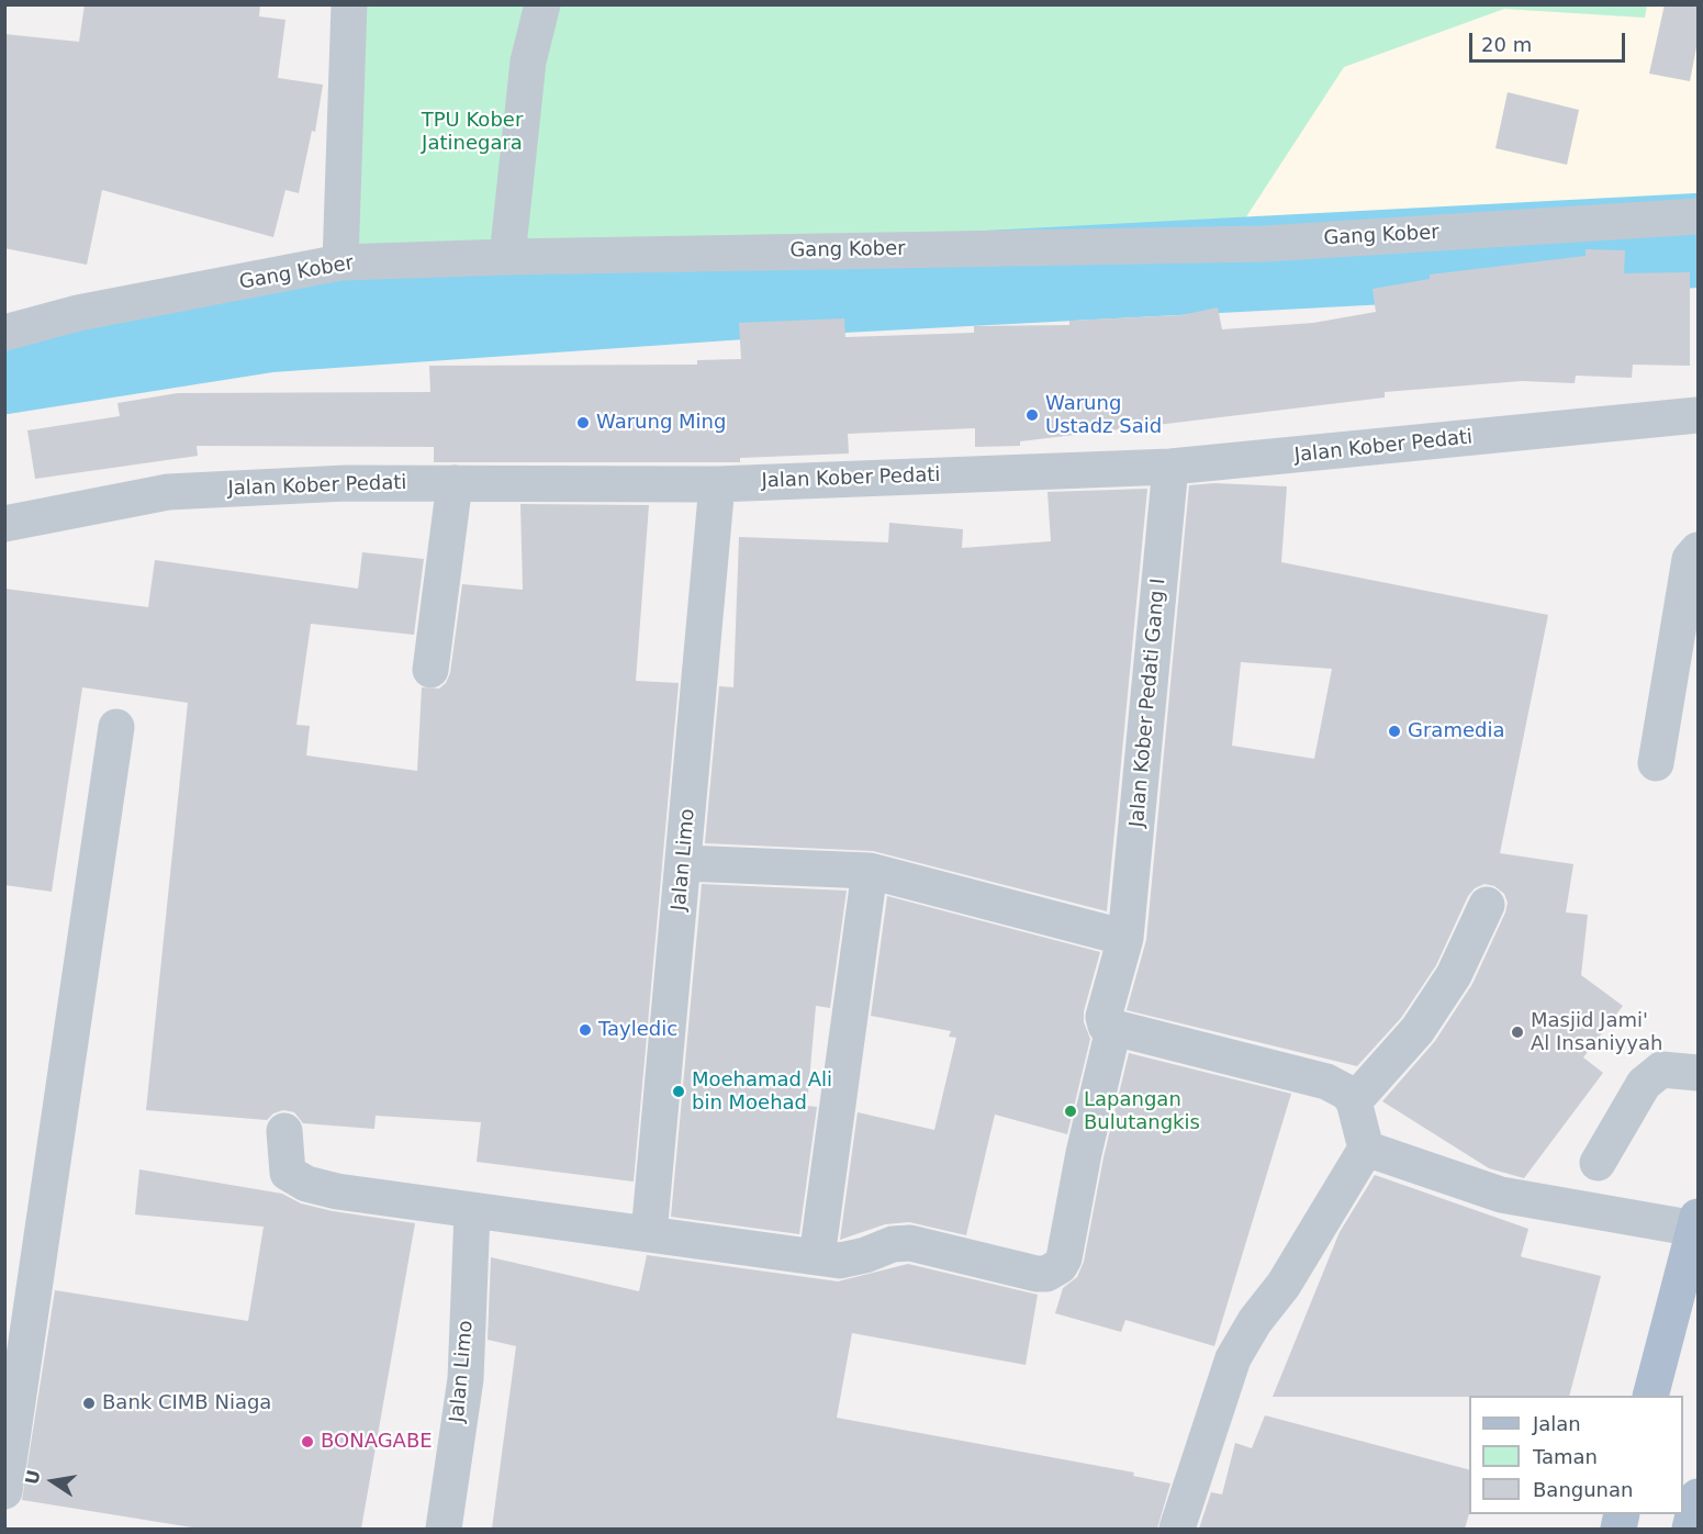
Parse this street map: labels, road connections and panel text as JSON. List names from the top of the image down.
{
  "streets": {
    "street": [
      "Gang Kober",
      "Jalan Kober Pedati",
      "Jalan Kober Pedati Gang I",
      "Jalan Limo"
    ]
  },
  "crossings": [
    ["Jalan Kober Pedati", "Jalan Kober Pedati Gang I"],
    ["Jalan Kober Pedati", "Jalan Limo"]
  ],
  "parks": ["TPU Kober Jatinegara"],
  "places": [
    "Warung Ustadz Said",
    "Warung Ming",
    "Gramedia",
    "Tayledic",
    "Masjid Jami' Al Insaniyyah",
    "Moehamad Ali bin Moehad",
    "Lapangan Bulutangkis",
    "Bank CIMB Niaga",
    "BONAGABE"
  ],
  "legend": ["Jalan", "Taman", "Bangunan"],
  "scale_bar": "20 m",
  "north": "left"
}
